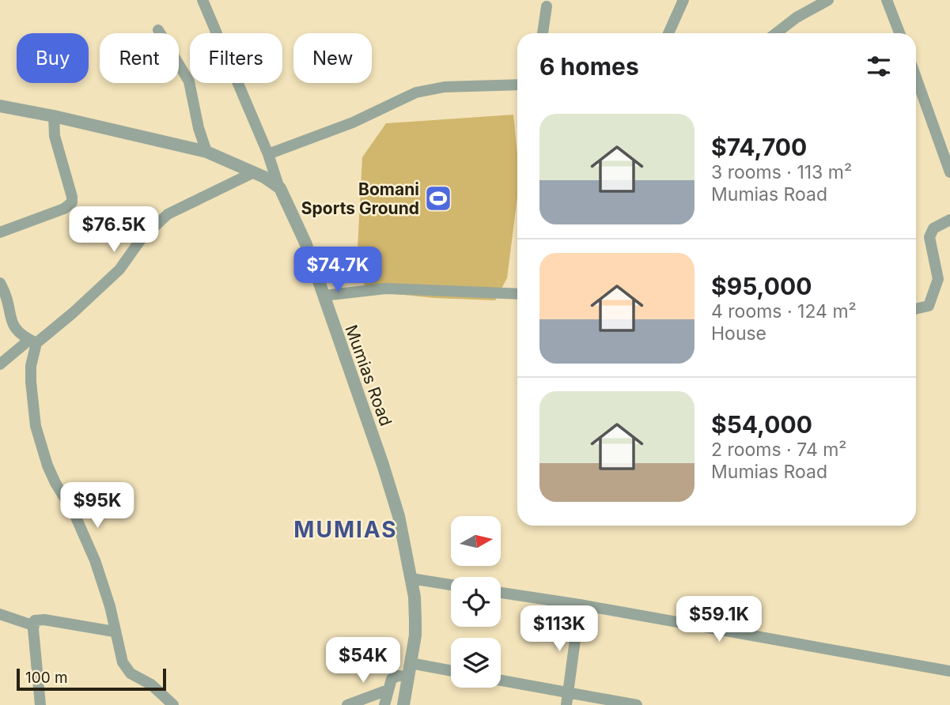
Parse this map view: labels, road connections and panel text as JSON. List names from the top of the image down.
{
  "streets": {
    "street": ["Mumias Road"]
  },
  "districts": ["MUMIAS"],
  "places": {
    "sports": ["Bomani Sports Ground"]
  },
  "scale_bar": "100 m",
  "north": "right",
  "page": {
    "chip": [
      "Buy",
      "Rent",
      "Filters",
      "New"
    ],
    "heading": "6 homes",
    "list": [
      {
        "name": "$74,700",
        "note": "3 rooms · 113 m² · Mumias Road"
      },
      {
        "name": "$95,000",
        "note": "4 rooms · 124 m² · House"
      },
      {
        "name": "$54,000",
        "note": "2 rooms · 74 m² · Mumias Road"
      }
    ],
    "price": [
      "$76.5K",
      "$74.7K",
      "$95K",
      "$59.1K",
      "$113K",
      "$54K"
    ],
    "scale": "100 m"
  }
}
